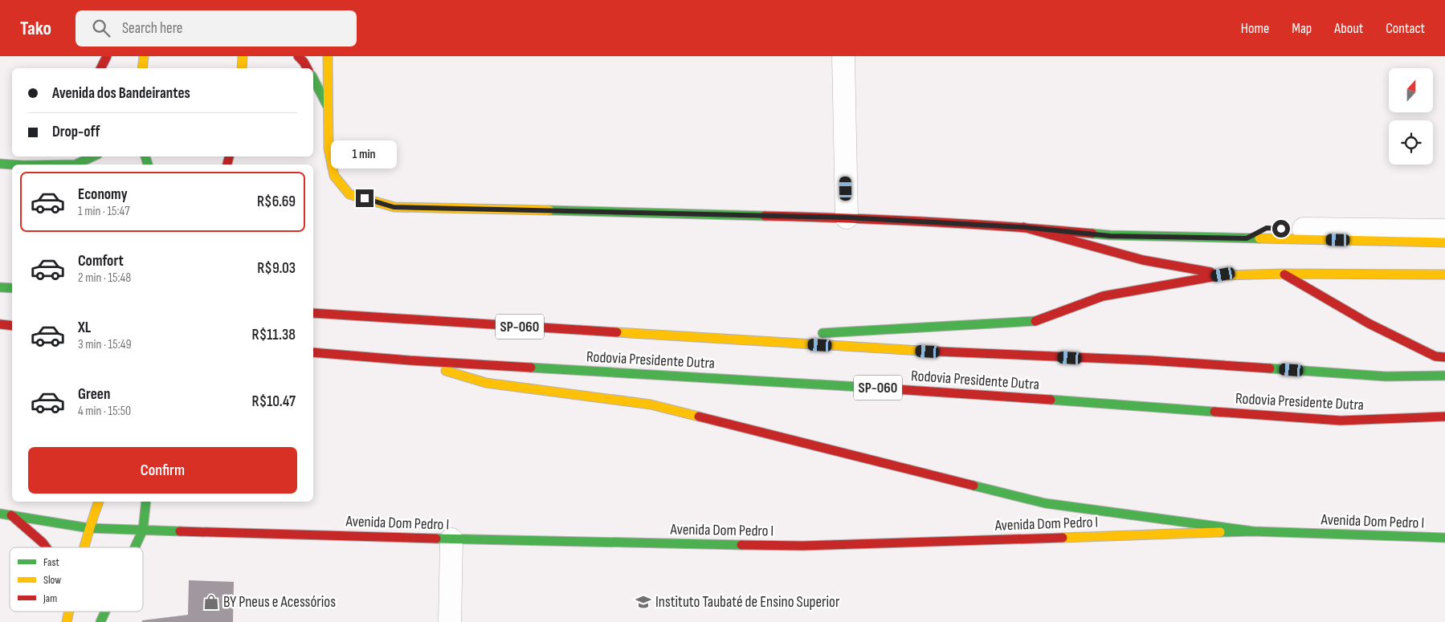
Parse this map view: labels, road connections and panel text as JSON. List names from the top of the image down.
{
  "streets": {
    "main road": ["SP-060", "Rodovia Presidente Dutra", "Avenida Dom Pedro I"]
  },
  "places": {
    "shop": ["BY Pneus e Acessórios"],
    "school or university": ["Instituto Taubaté de Ensino Superior"]
  },
  "legend": ["Fast", "Slow", "Jam"],
  "north": "top",
  "page": {
    "header": "Tako",
    "search": "Search here",
    "nav": [
      "Home",
      "Map",
      "About",
      "Contact"
    ],
    "banner": ["Avenida dos Bandeirantes", "Drop-off"],
    "bubble": "1 min",
    "list": [
      {
        "name": "Economy",
        "note": "1 min · 15:47",
        "value": "R$6.69"
      },
      {
        "name": "Comfort",
        "note": "2 min · 15:48",
        "value": "R$9.03"
      },
      {
        "name": "XL",
        "note": "3 min · 15:49",
        "value": "R$11.38"
      },
      {
        "name": "Green",
        "note": "4 min · 15:50",
        "value": "R$10.47"
      }
    ],
    "buttons": "Confirm"
  }
}
